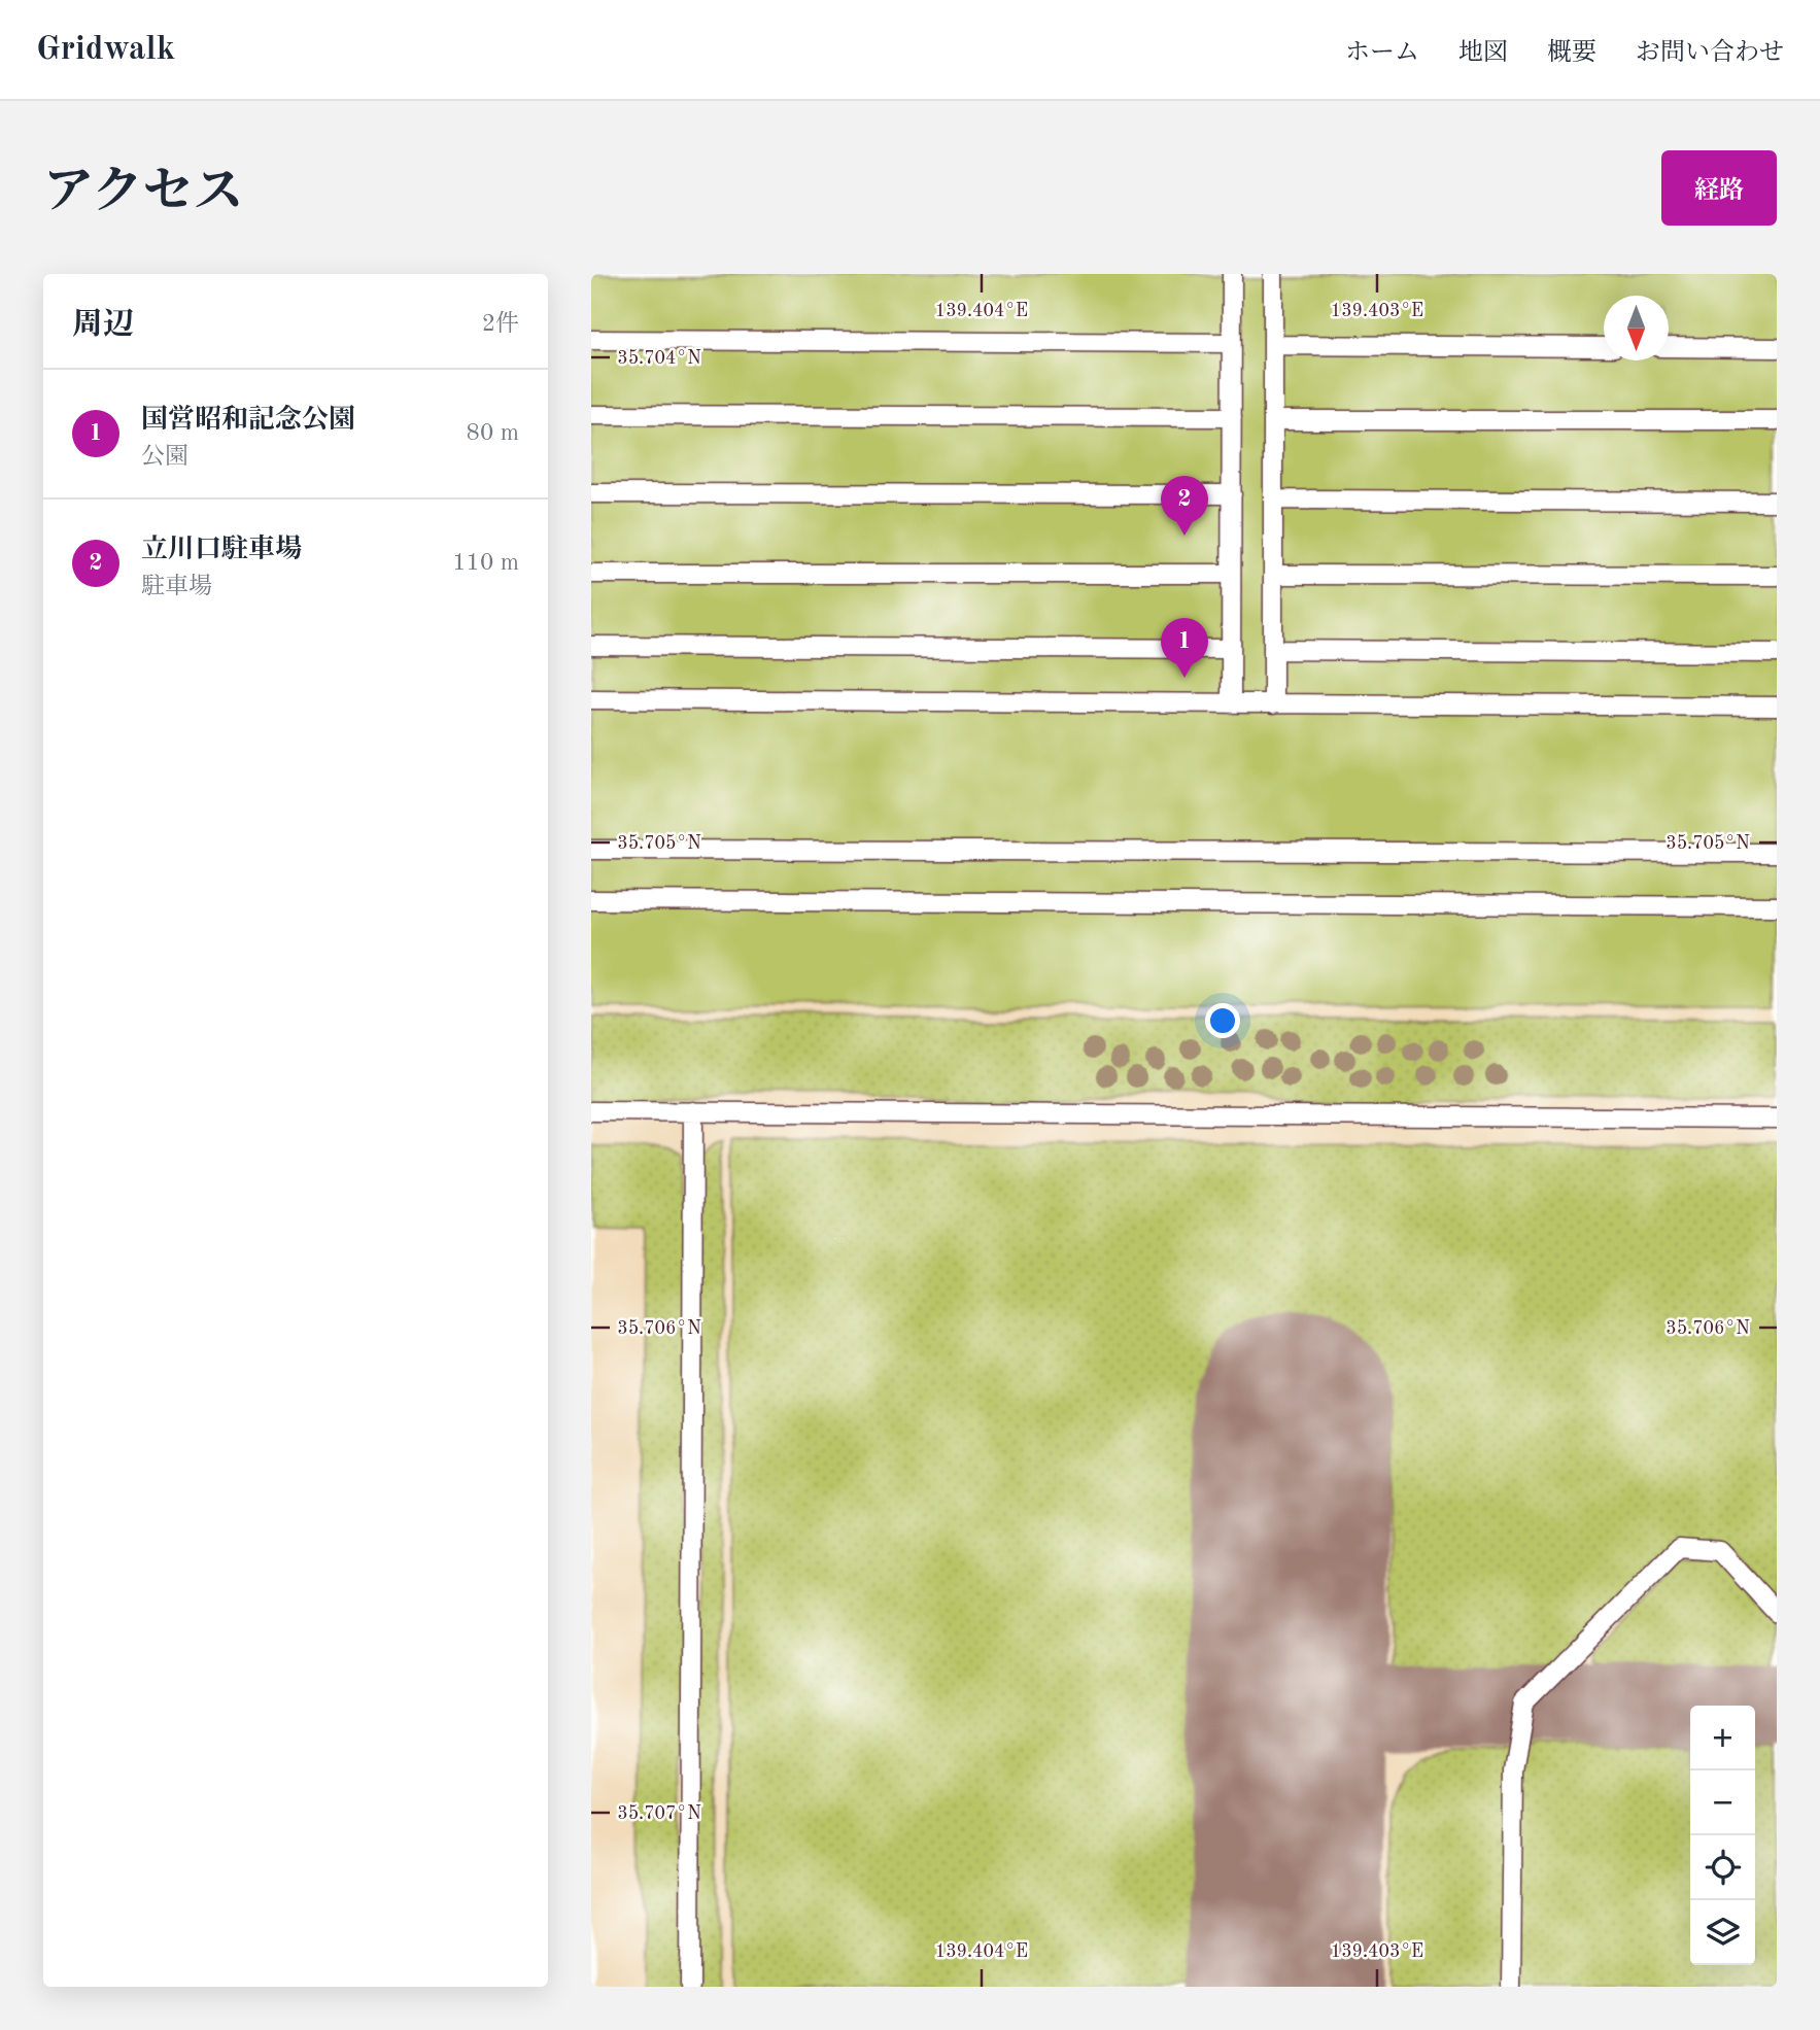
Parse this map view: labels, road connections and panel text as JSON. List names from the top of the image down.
{
  "north": "bottom",
  "page": {
    "header": "Gridwalk",
    "nav": [
      "ホーム",
      "地図",
      "概要",
      "お問い合わせ"
    ],
    "title": "アクセス",
    "buttons": "経路",
    "heading": ["周辺", "2件"],
    "list": [
      {
        "mark": "1",
        "name": "国営昭和記念公園",
        "note": "公園",
        "value": "80 m"
      },
      {
        "mark": "2",
        "name": "立川口駐車場",
        "note": "駐車場",
        "value": "110 m"
      }
    ],
    "pins": ["2", "1"],
    "map_buttons": ["+", "−"]
  },
  "coordinates": [
    "139.404°E",
    "139.403°E",
    "35.704°N",
    "35.705°N",
    "35.706°N",
    "35.707°N"
  ]
}
